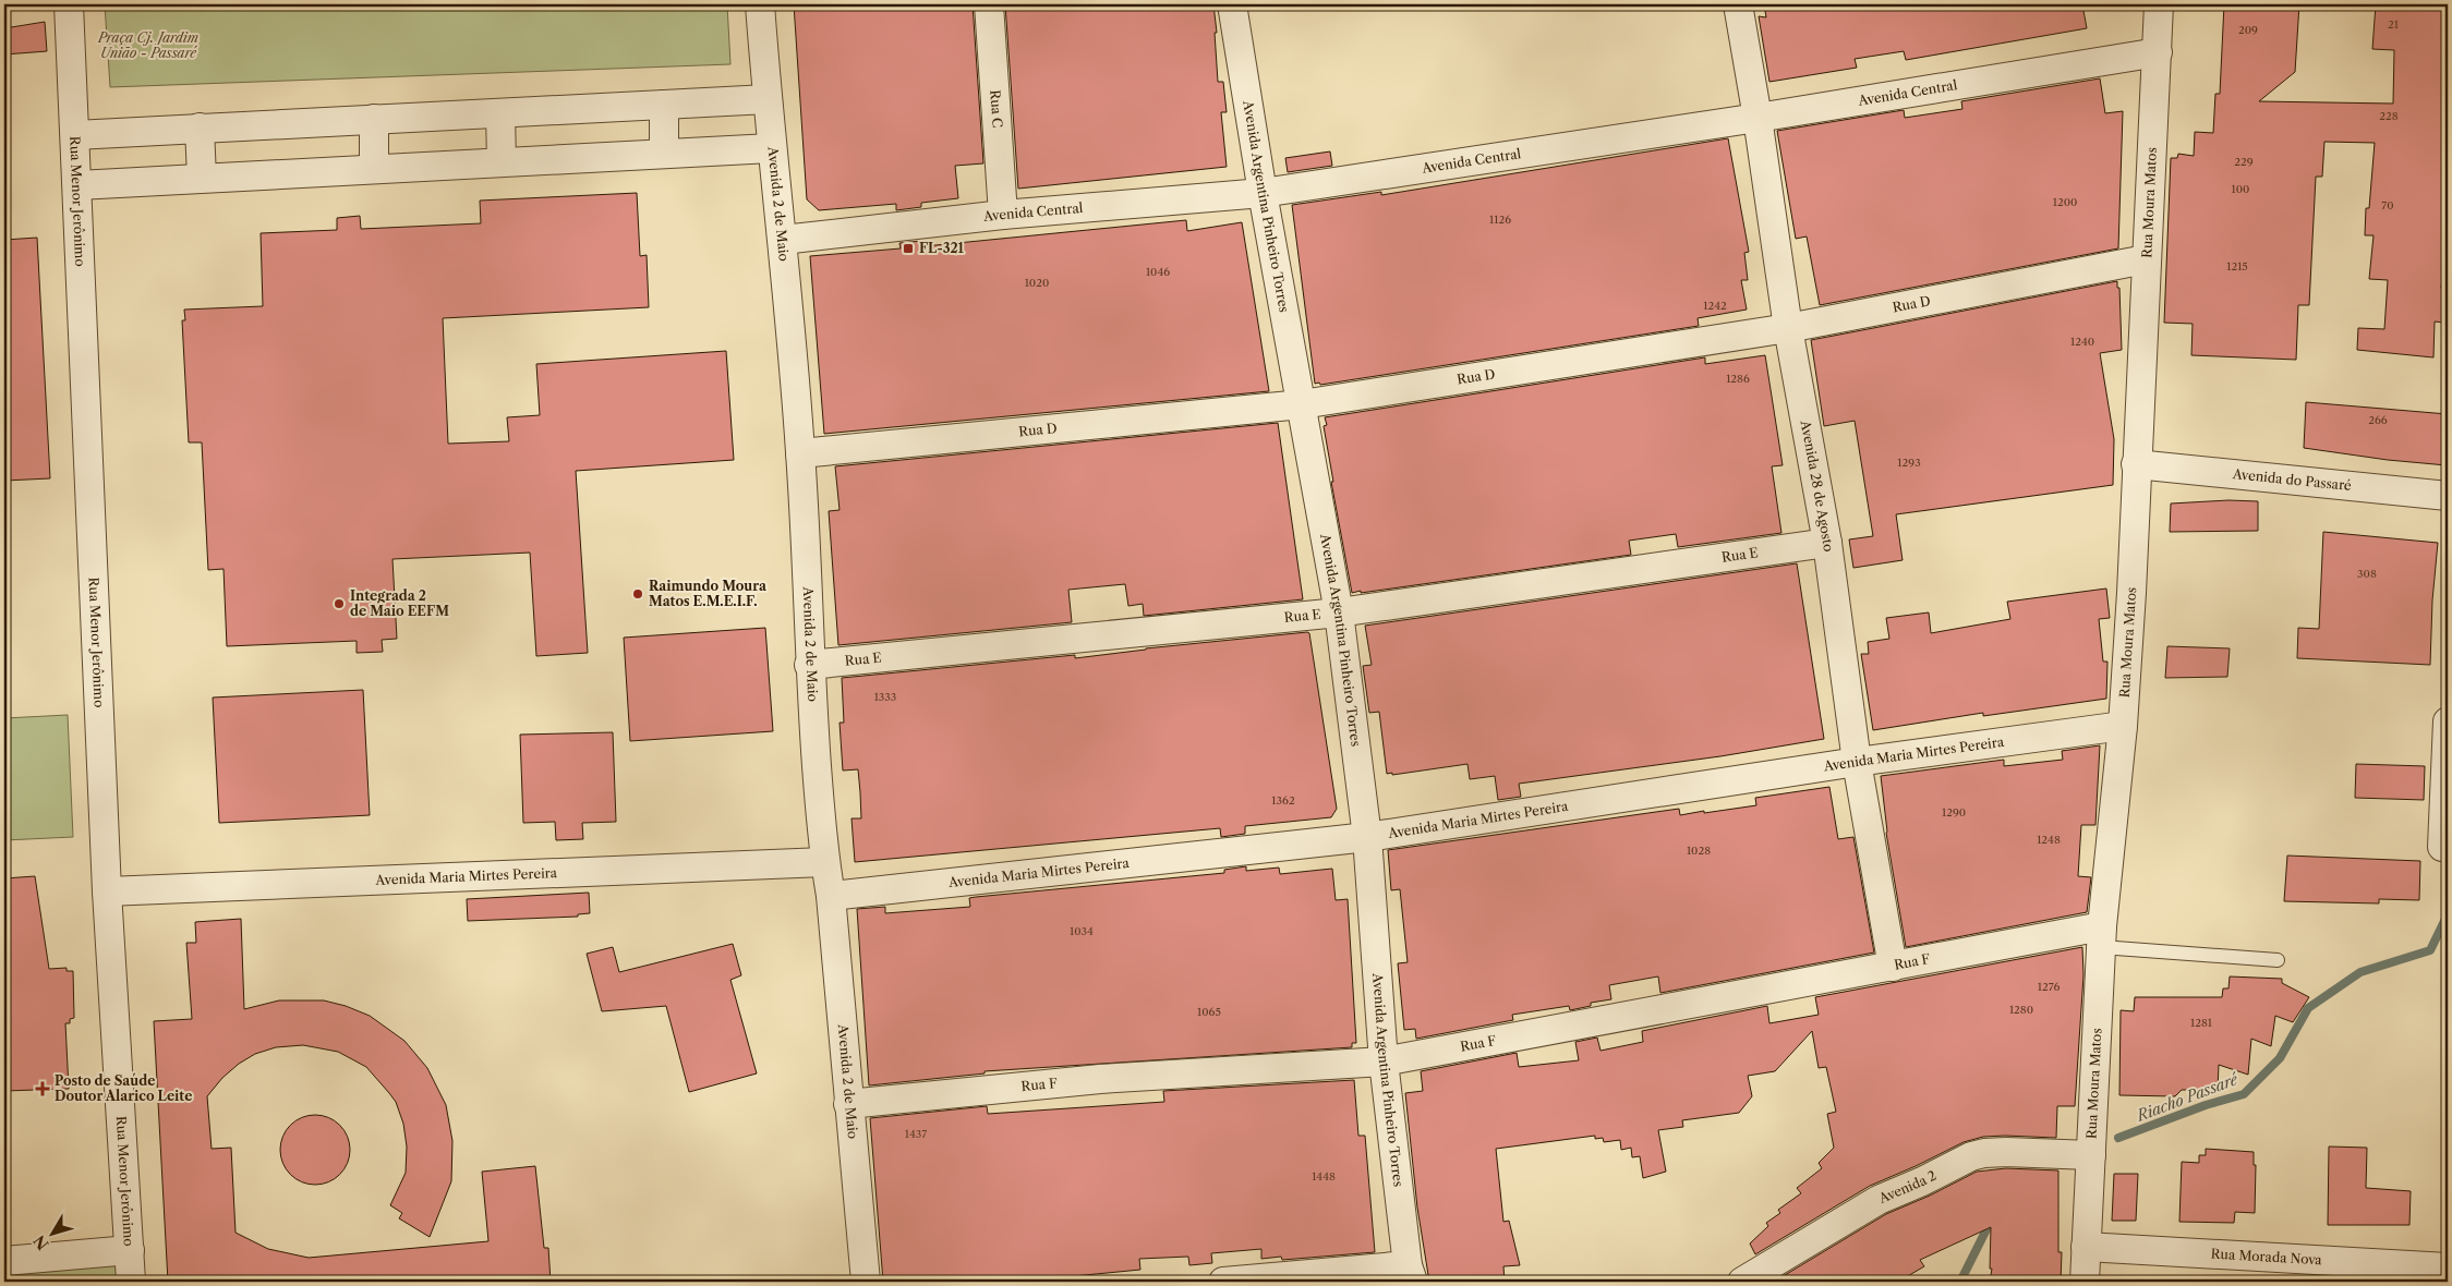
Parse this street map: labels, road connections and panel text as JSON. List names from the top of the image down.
{
  "streets": {
    "street": [
      "Avenida Central",
      "Rua C",
      "Rua Menor Jerônimo",
      "Avenida 2 de Maio",
      "Rua Moura Matos",
      "Avenida Argentina Pinheiro Torres",
      "Rua D",
      "Avenida do Passaré",
      "Avenida 28 de Agosto",
      "Rua E",
      "Avenida Maria Mirtes Pereira",
      "Rua F",
      "Avenida 2",
      "Rua Morada Nova"
    ]
  },
  "crossings": [
    ["Avenida Central", "Rua C"],
    ["Avenida Central", "Avenida 2 de Maio"],
    ["Avenida Central", "Rua Moura Matos"],
    ["Avenida Central", "Avenida Argentina Pinheiro Torres"],
    ["Avenida Central", "Avenida 28 de Agosto"],
    ["Rua Menor Jerônimo", "Avenida Maria Mirtes Pereira"],
    ["Avenida 2 de Maio", "Rua D"],
    ["Avenida 2 de Maio", "Rua E"],
    ["Avenida 2 de Maio", "Avenida Maria Mirtes Pereira"],
    ["Avenida 2 de Maio", "Rua F"],
    ["Rua Moura Matos", "Rua D"],
    ["Rua Moura Matos", "Avenida do Passaré"],
    ["Rua Moura Matos", "Avenida Maria Mirtes Pereira"],
    ["Rua Moura Matos", "Rua F"],
    ["Rua Moura Matos", "Avenida 2"],
    ["Rua Moura Matos", "Rua Morada Nova"],
    ["Avenida Argentina Pinheiro Torres", "Rua D"],
    ["Avenida Argentina Pinheiro Torres", "Rua E"],
    ["Avenida Argentina Pinheiro Torres", "Avenida Maria Mirtes Pereira"],
    ["Avenida Argentina Pinheiro Torres", "Rua F"],
    ["Rua D", "Avenida 28 de Agosto"],
    ["Avenida 28 de Agosto", "Rua E"],
    ["Avenida 28 de Agosto", "Avenida Maria Mirtes Pereira"],
    ["Avenida 28 de Agosto", "Rua F"]
  ],
  "water": ["Riacho Passaré"],
  "parks": ["Praça Cj. Jardim União - Passaré"],
  "places": {
    "transit": ["FL-321"],
    "other": ["Raimundo Moura Matos E.M.E.I.F.", "Integrada 2 de Maio EEFM"],
    "health": ["Posto de Saúde Doutor Alarico Leite"]
  },
  "house_numbers": [
    "21",
    "209",
    "228",
    "229",
    "100",
    "1200",
    "70",
    "1126",
    "1215",
    "1046",
    "1020",
    "1242",
    "1240",
    "1286",
    "266",
    "1293",
    "308",
    "1333",
    "1362",
    "1290",
    "1248",
    "1028",
    "1034",
    "1276",
    "1280",
    "1065",
    "1281",
    "1437",
    "1448"
  ],
  "north": "bottom left"
}
